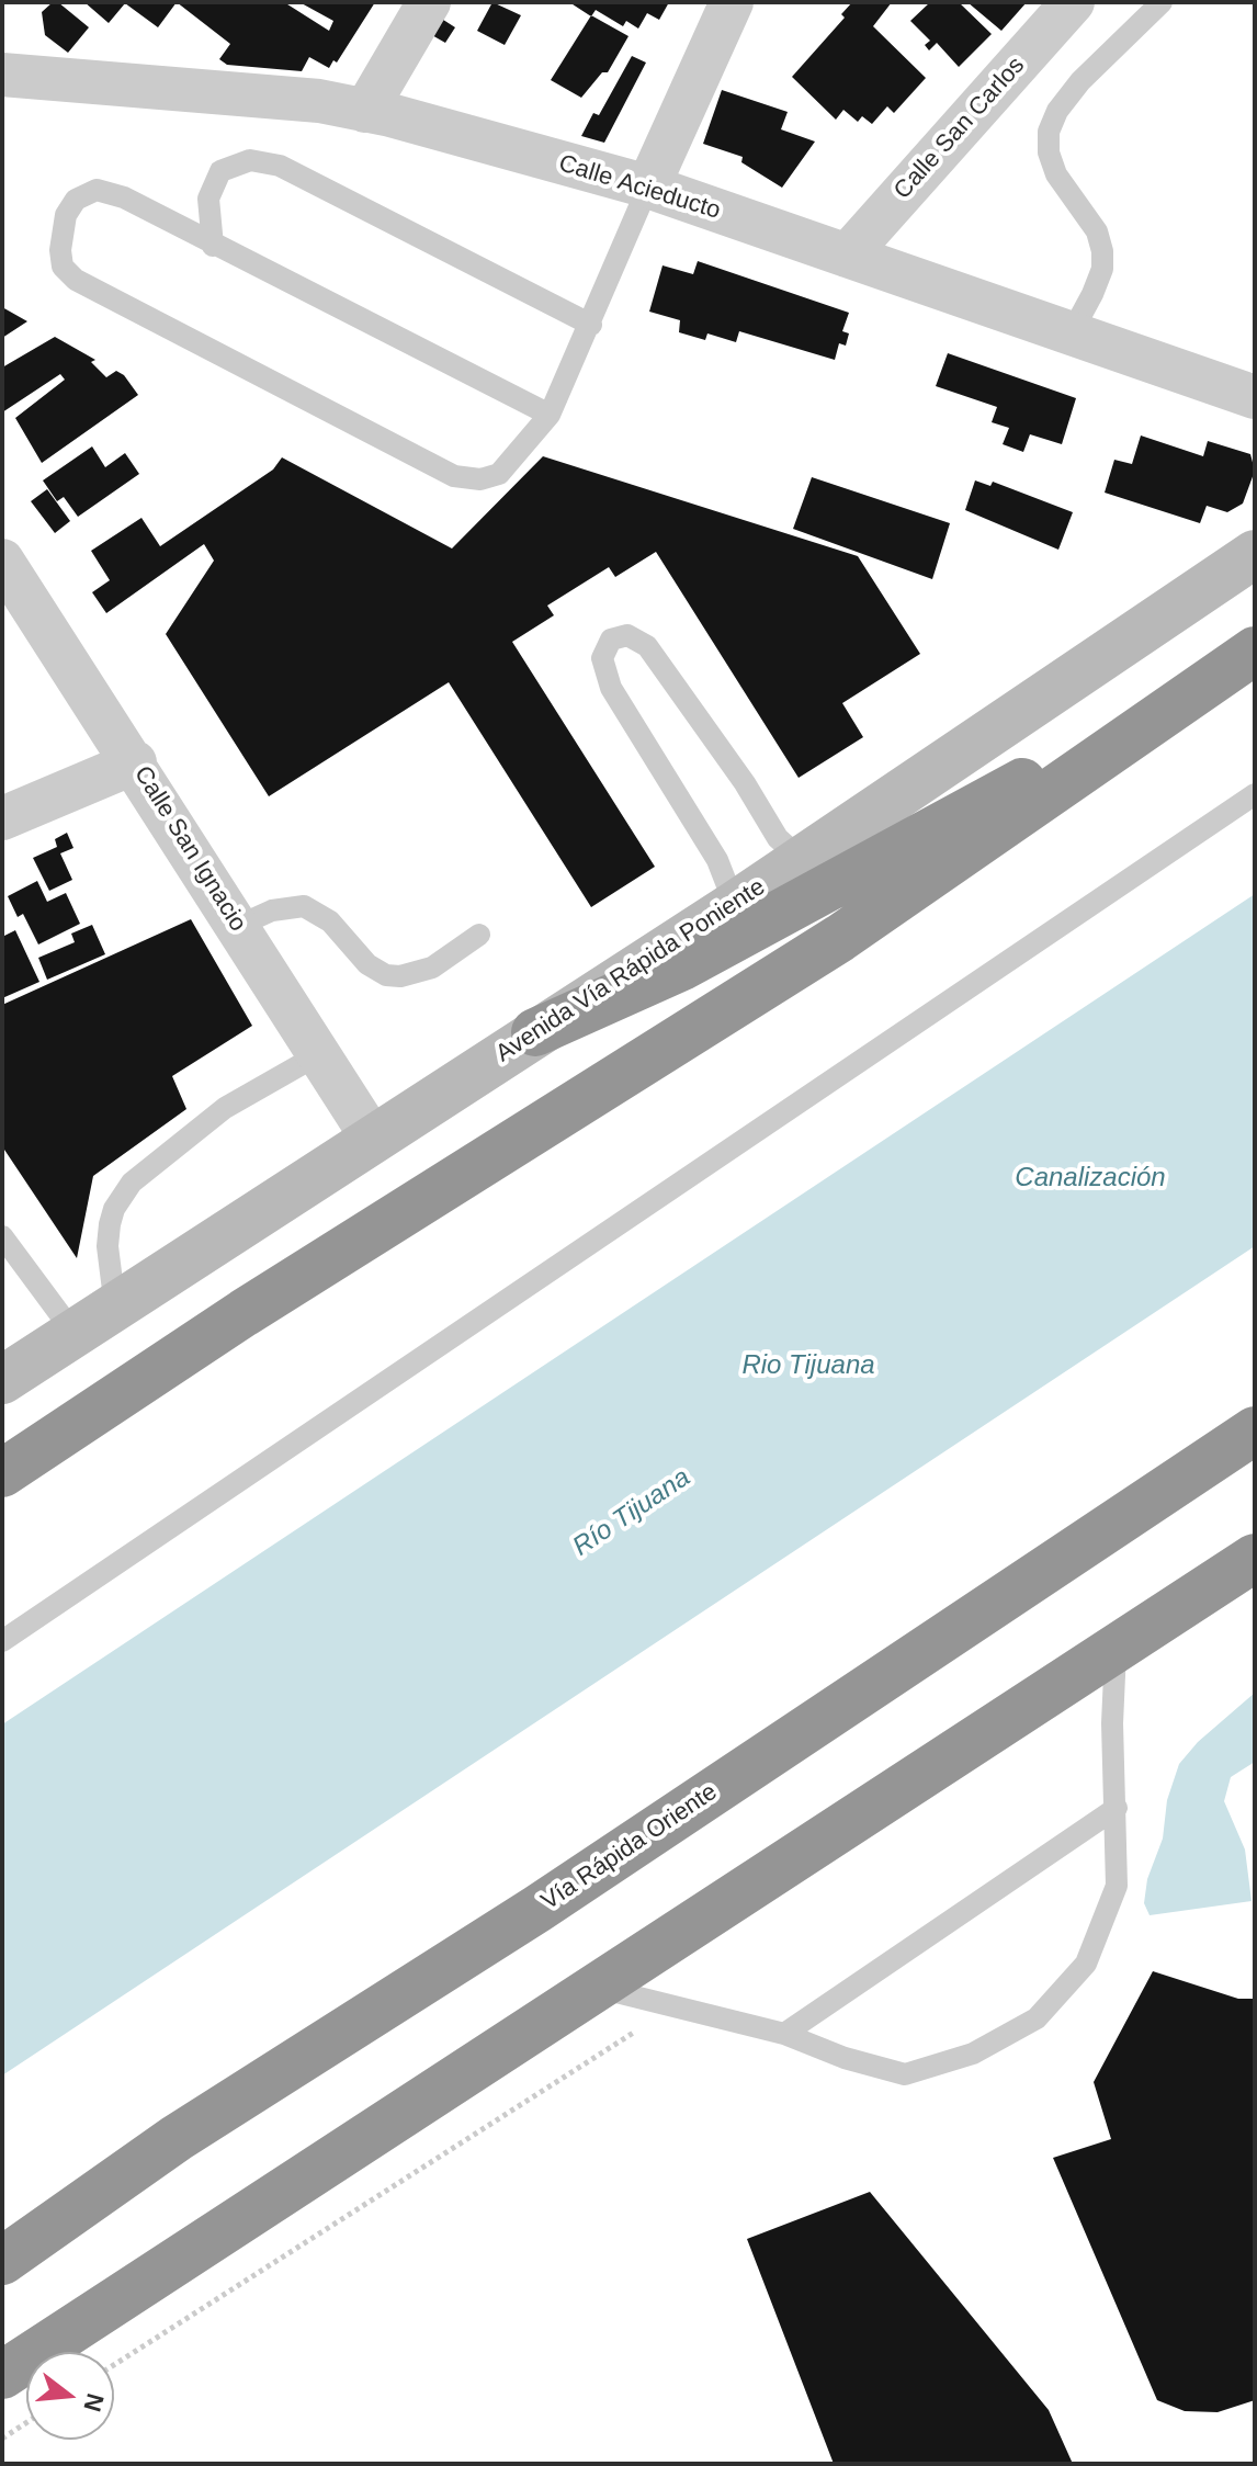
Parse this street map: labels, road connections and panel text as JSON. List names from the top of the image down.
{
  "streets": {
    "highway": ["Vía Rápida Oriente"],
    "main road": ["Avenida Vía Rápida Poniente"],
    "street": ["Calle San Carlos", "Calle Acieducto", "Calle San Ignacio"]
  },
  "crossings": [
    ["Calle San Carlos", "Calle Acieducto"],
    ["Calle San Ignacio", "Avenida Vía Rápida Poniente"]
  ],
  "water": ["Canalización", "Rio Tijuana", "Río Tijuana"],
  "north": "right"
}
